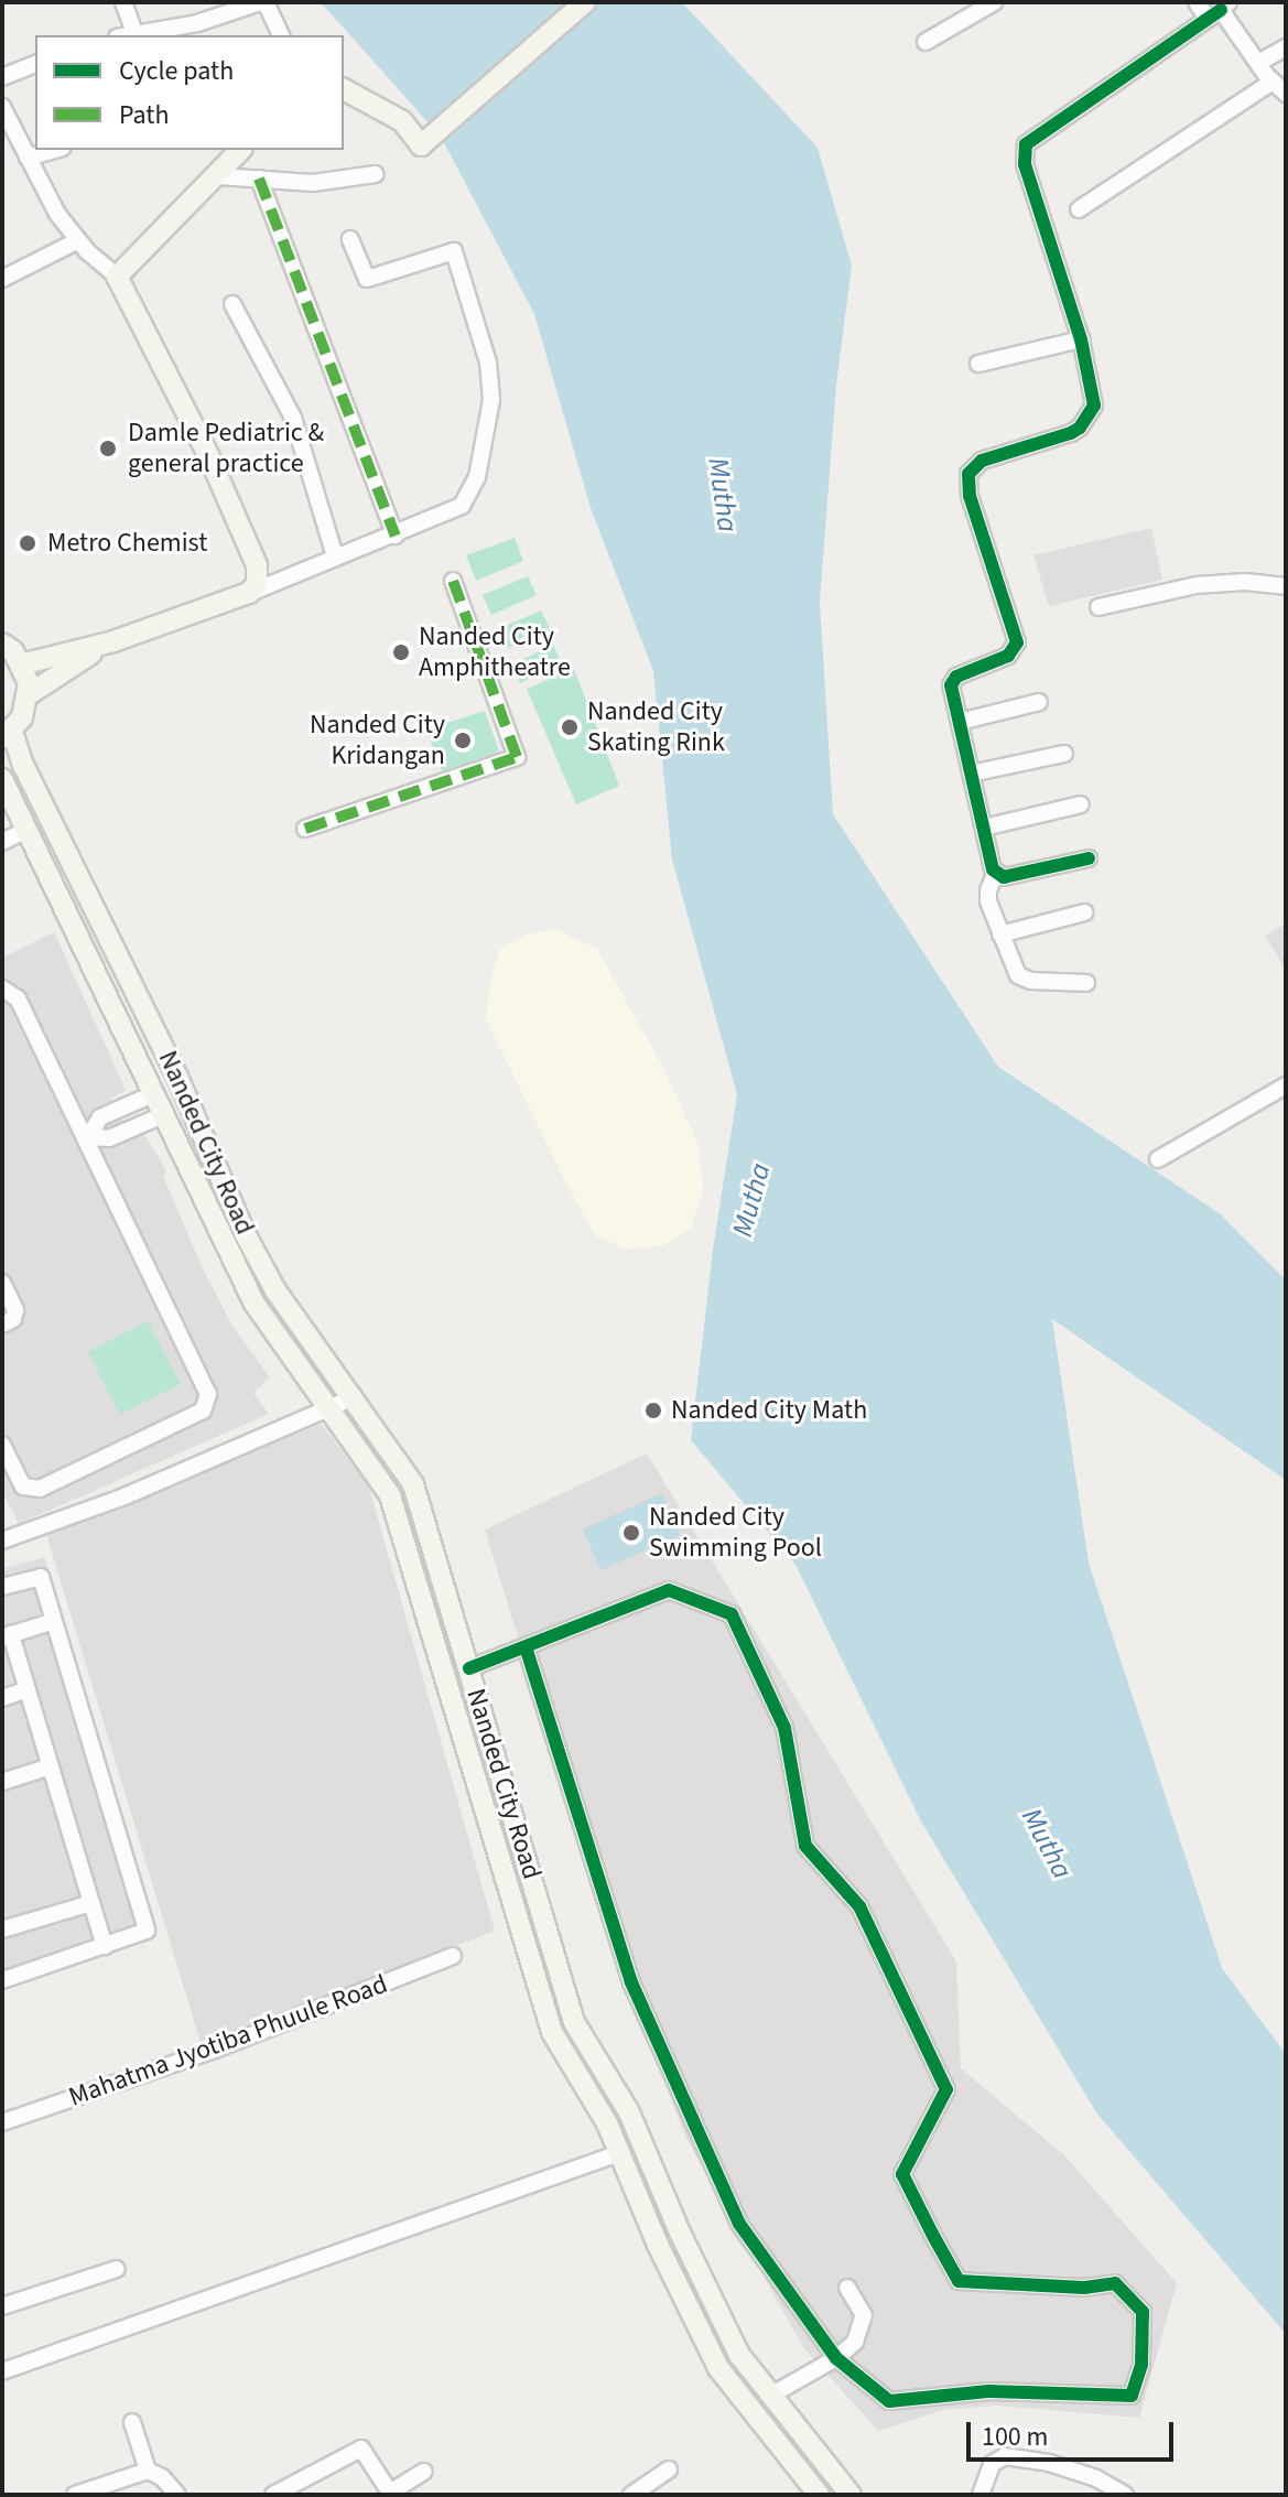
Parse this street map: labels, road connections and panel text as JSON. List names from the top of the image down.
{
  "streets": {
    "street": ["Nanded City Road", "Mahatma Jyotiba Phuule Road"]
  },
  "water": ["Mutha"],
  "places": [
    "Damle Pediatric & general practice",
    "Metro Chemist",
    "Nanded City Amphitheatre",
    "Nanded City Skating Rink",
    "Nanded City Kridangan",
    "Nanded City Math",
    "Nanded City Swimming Pool"
  ],
  "legend": ["Cycle path", "Path"],
  "scale_bar": "100 m"
}
